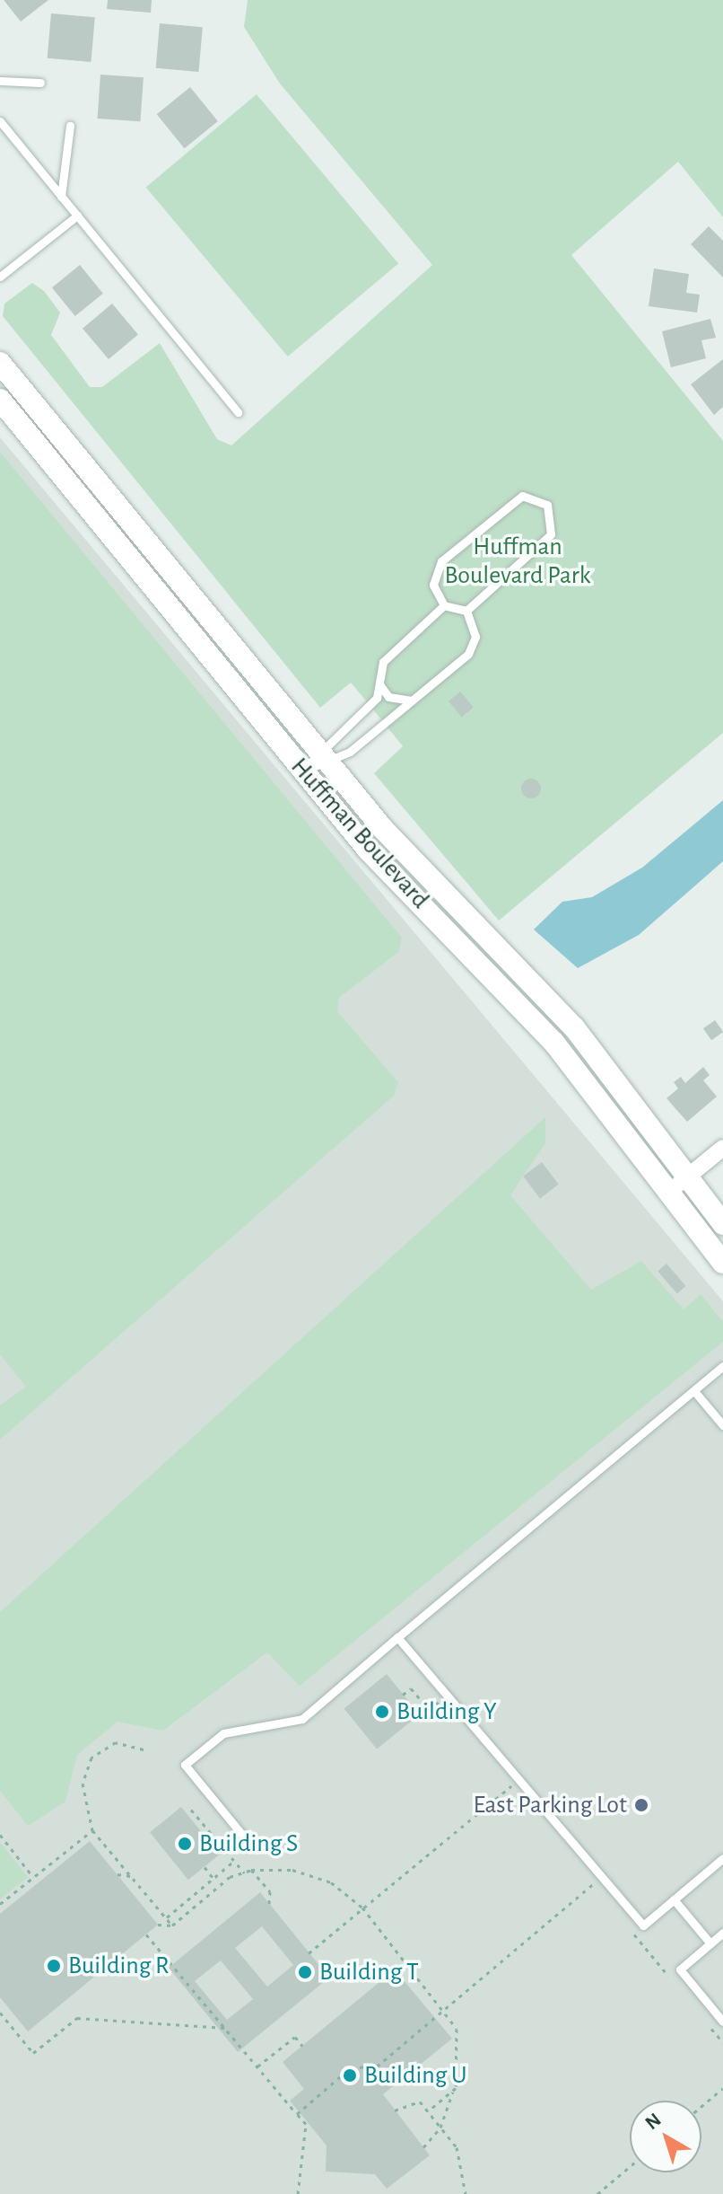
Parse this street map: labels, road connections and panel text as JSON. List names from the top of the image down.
{
  "streets": {
    "street": ["Huffman Boulevard"]
  },
  "parks": ["Huffman Boulevard Park"],
  "places": [
    "Building Y",
    "East Parking Lot",
    "Building S",
    "Building R",
    "Building T",
    "Building U"
  ],
  "north": "top left"
}
